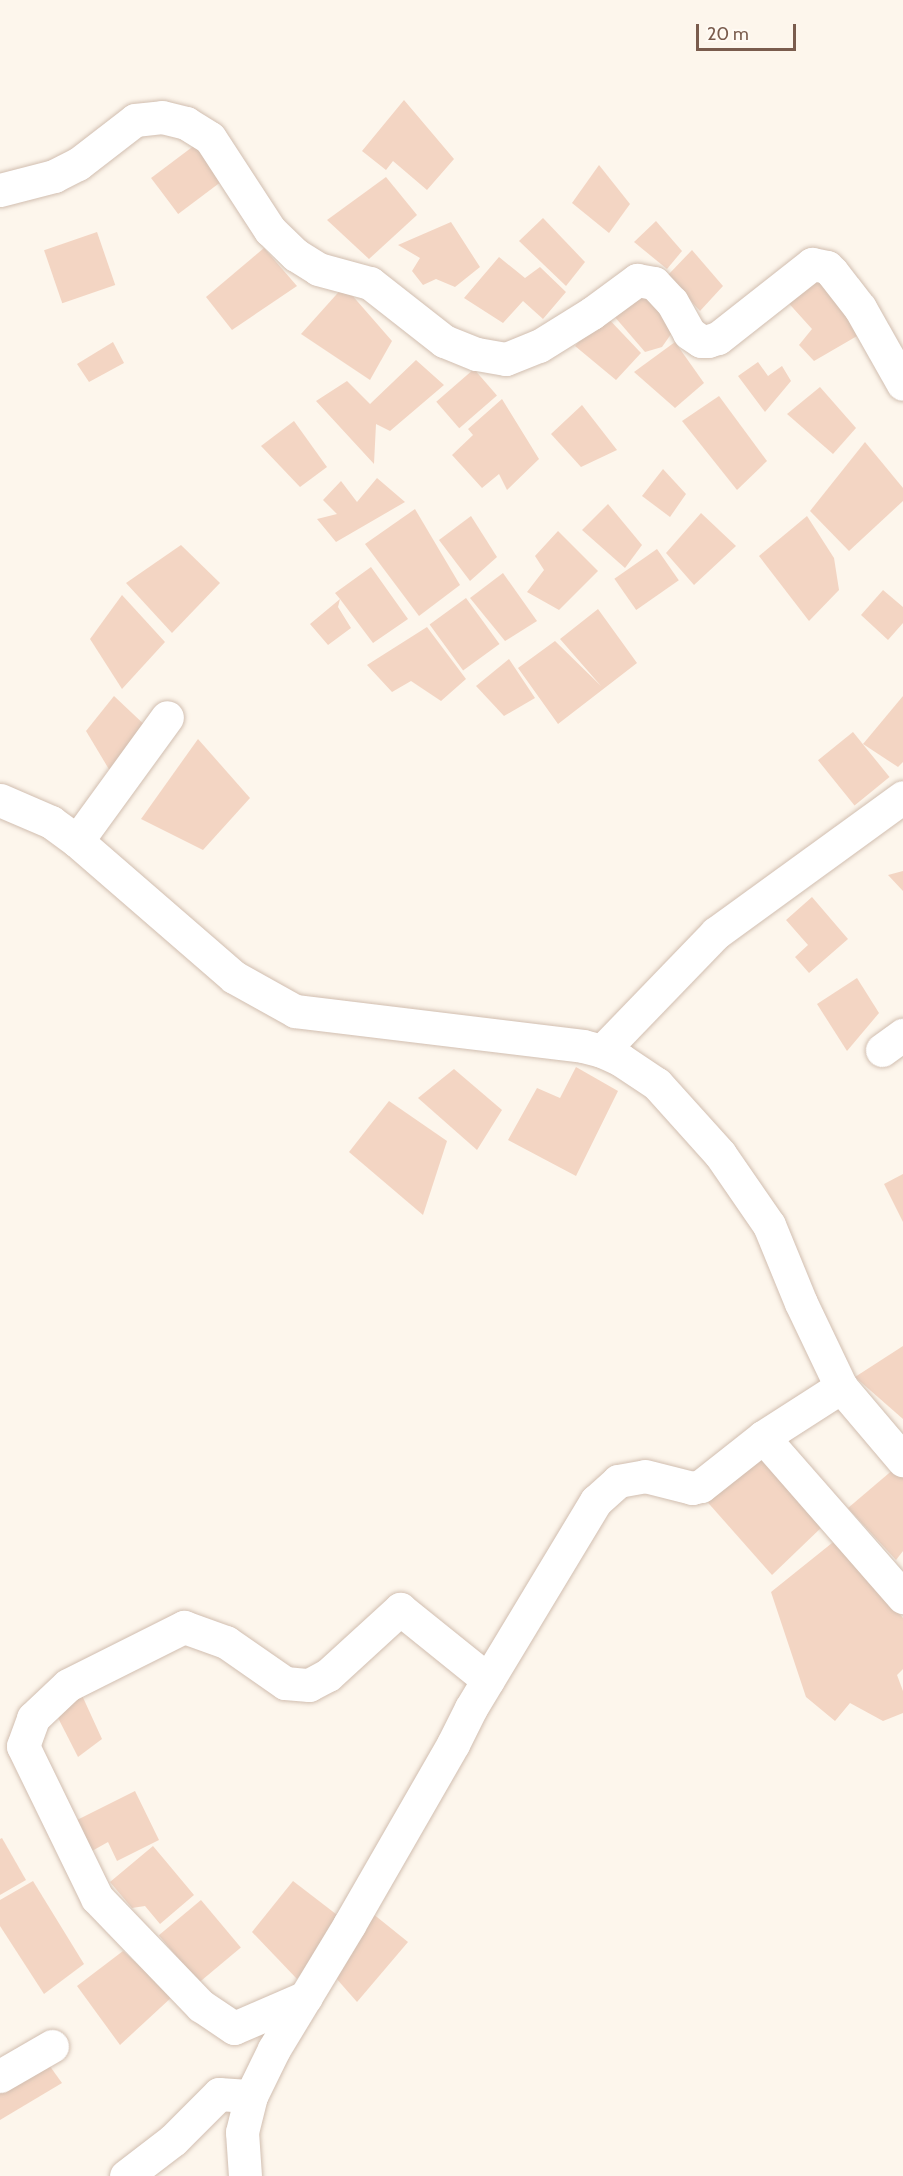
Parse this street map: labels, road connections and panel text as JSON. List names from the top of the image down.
{
  "scale_bar": "20 m"
}
